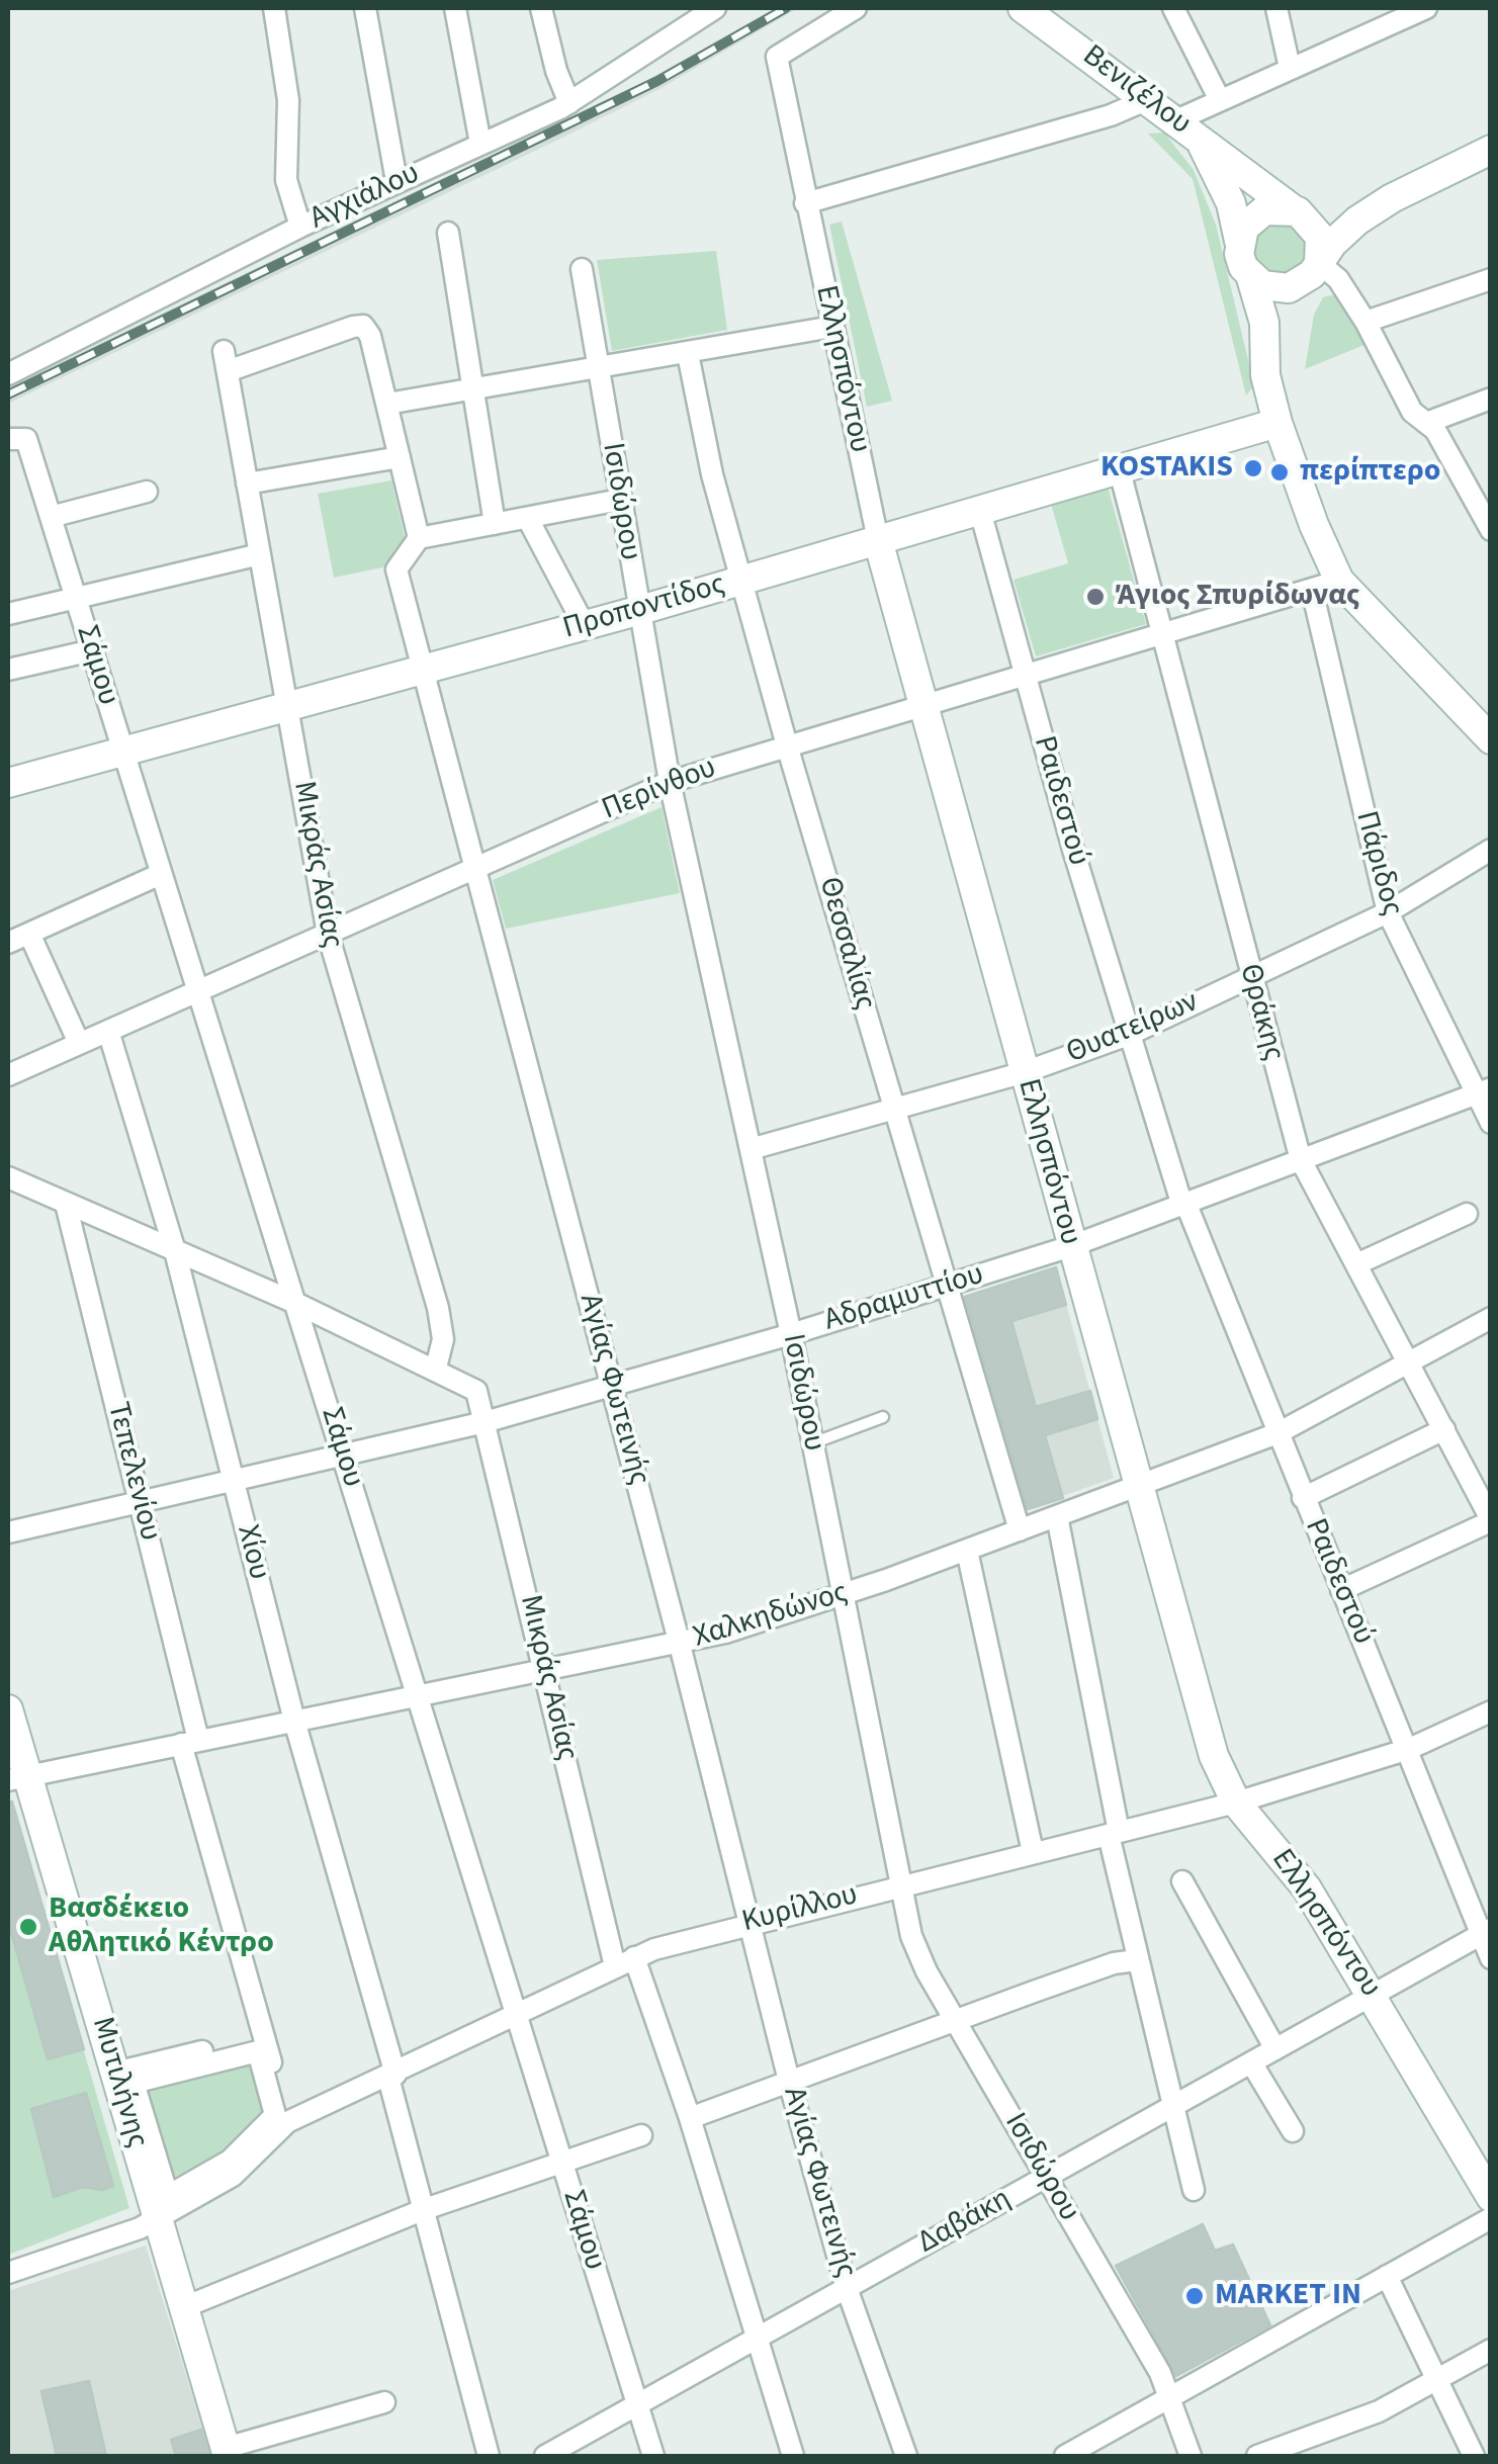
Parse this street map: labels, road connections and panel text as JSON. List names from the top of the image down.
{
  "streets": {
    "street": [
      "Βενιζέλου",
      "Αγχιάλου",
      "Ελλησπόντου",
      "Ισιδώρου",
      "Προποντίδος",
      "Σάμου",
      "Περίνθου",
      "Ραιδεστού",
      "Πάριδος",
      "Μικράς Ασίας",
      "Θεσσαλίας",
      "Θράκης",
      "Θυατείρων",
      "Αδραμυττίου",
      "Αγίας Φωτεινής",
      "Τεπελενίου",
      "Χίου",
      "Χαλκηδώνος",
      "Κυρίλλου",
      "Μυτιλήνης",
      "Δαβάκη"
    ]
  },
  "crossings": [
    ["Ελλησπόντου", "Προποντίδος"],
    ["Ελλησπόντου", "Περίνθου"],
    ["Ελλησπόντου", "Θυατείρων"],
    ["Ελλησπόντου", "Αδραμυττίου"],
    ["Ελλησπόντου", "Χαλκηδώνος"],
    ["Ελλησπόντου", "Κυρίλλου"],
    ["Ελλησπόντου", "Δαβάκη"],
    ["Ισιδώρου", "Προποντίδος"],
    ["Ισιδώρου", "Περίνθου"],
    ["Ισιδώρου", "Θυατείρων"],
    ["Ισιδώρου", "Αδραμυττίου"],
    ["Ισιδώρου", "Χαλκηδώνος"],
    ["Ισιδώρου", "Κυρίλλου"],
    ["Ισιδώρου", "Δαβάκη"],
    ["Προποντίδος", "Σάμου"],
    ["Προποντίδος", "Ραιδεστού"],
    ["Προποντίδος", "Μικράς Ασίας"],
    ["Προποντίδος", "Θεσσαλίας"],
    ["Προποντίδος", "Θράκης"],
    ["Προποντίδος", "Αγίας Φωτεινής"],
    ["Σάμου", "Περίνθου"],
    ["Σάμου", "Αδραμυττίου"],
    ["Σάμου", "Χαλκηδώνος"],
    ["Σάμου", "Κυρίλλου"],
    ["Σάμου", "Δαβάκη"],
    ["Περίνθου", "Ραιδεστού"],
    ["Περίνθου", "Πάριδος"],
    ["Περίνθου", "Μικράς Ασίας"],
    ["Περίνθου", "Θεσσαλίας"],
    ["Περίνθου", "Θράκης"],
    ["Περίνθου", "Αγίας Φωτεινής"],
    ["Περίνθου", "Χίου"],
    ["Ραιδεστού", "Θυατείρων"],
    ["Ραιδεστού", "Αδραμυττίου"],
    ["Ραιδεστού", "Χαλκηδώνος"],
    ["Ραιδεστού", "Κυρίλλου"],
    ["Ραιδεστού", "Δαβάκη"],
    ["Πάριδος", "Θυατείρων"],
    ["Πάριδος", "Αδραμυττίου"],
    ["Μικράς Ασίας", "Αδραμυττίου"],
    ["Μικράς Ασίας", "Χαλκηδώνος"],
    ["Μικράς Ασίας", "Κυρίλλου"],
    ["Θεσσαλίας", "Θυατείρων"],
    ["Θεσσαλίας", "Αδραμυττίου"],
    ["Θεσσαλίας", "Χαλκηδώνος"],
    ["Θράκης", "Θυατείρων"],
    ["Θράκης", "Αδραμυττίου"],
    ["Θράκης", "Χαλκηδώνος"],
    ["Αδραμυττίου", "Αγίας Φωτεινής"],
    ["Αδραμυττίου", "Τεπελενίου"],
    ["Αδραμυττίου", "Χίου"],
    ["Αγίας Φωτεινής", "Χαλκηδώνος"],
    ["Αγίας Φωτεινής", "Κυρίλλου"],
    ["Αγίας Φωτεινής", "Δαβάκη"],
    ["Τεπελενίου", "Χαλκηδώνος"],
    ["Τεπελενίου", "Κυρίλλου"],
    ["Χίου", "Χαλκηδώνος"],
    ["Χίου", "Κυρίλλου"],
    ["Χαλκηδώνος", "Μυτιλήνης"],
    ["Κυρίλλου", "Μυτιλήνης"]
  ],
  "places": [
    "KOSTAKIS",
    "περίπτερο",
    "Άγιος Σπυρίδωνας",
    "Βασδέκειο Αθλητικό Κέντρο",
    "MARKET IN"
  ]
}
